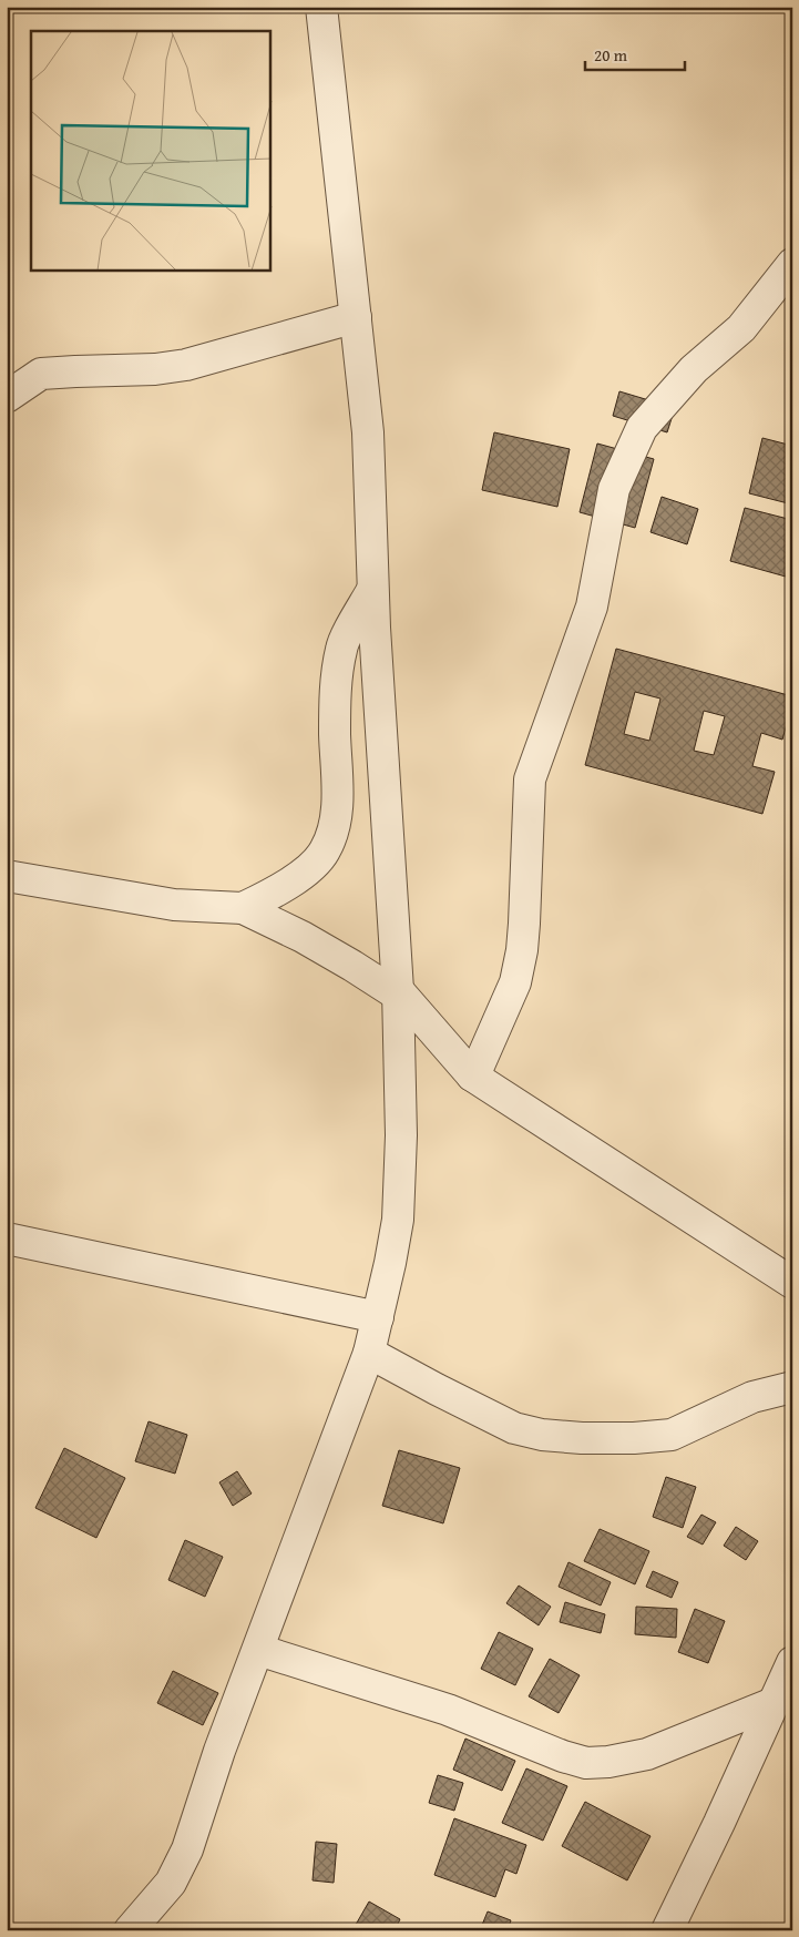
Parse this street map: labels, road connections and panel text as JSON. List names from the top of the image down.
{
  "scale_bar": "20 m"
}
